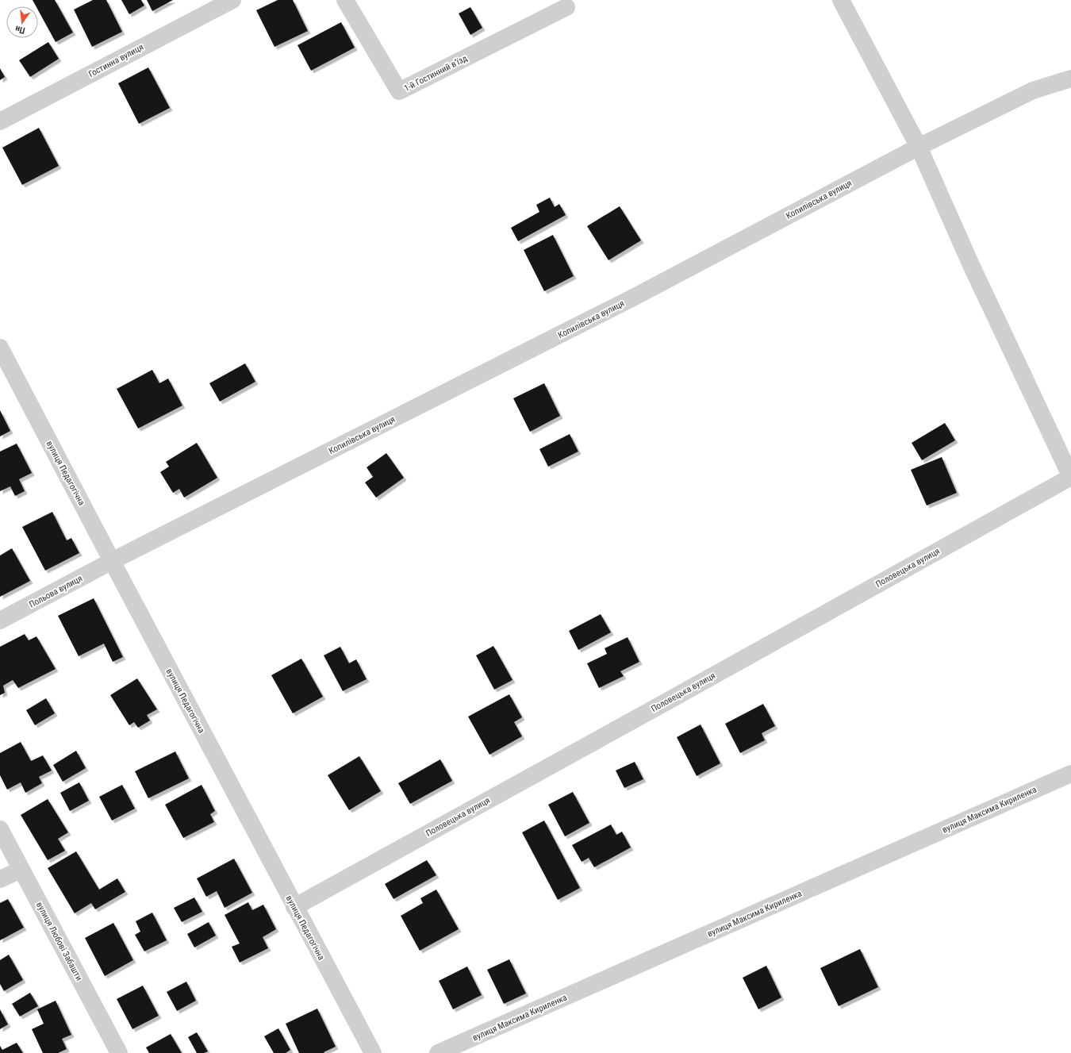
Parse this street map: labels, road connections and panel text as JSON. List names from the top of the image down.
{
  "streets": {
    "street": [
      "Гостинна вулиця",
      "1-й Гостинний вʼїзд",
      "Копилівська вулиця",
      "вулиця Педагогічна",
      "Половецька вулиця",
      "Польова вулиця",
      "вулиця Максима Кириленка",
      "вулиця Любові Забашти"
    ]
  },
  "crossings": [
    ["Копилівська вулиця", "вулиця Педагогічна"],
    ["Копилівська вулиця", "Польова вулиця"],
    ["вулиця Педагогічна", "Половецька вулиця"],
    ["вулиця Педагогічна", "Польова вулиця"]
  ],
  "north": "bottom"
}
